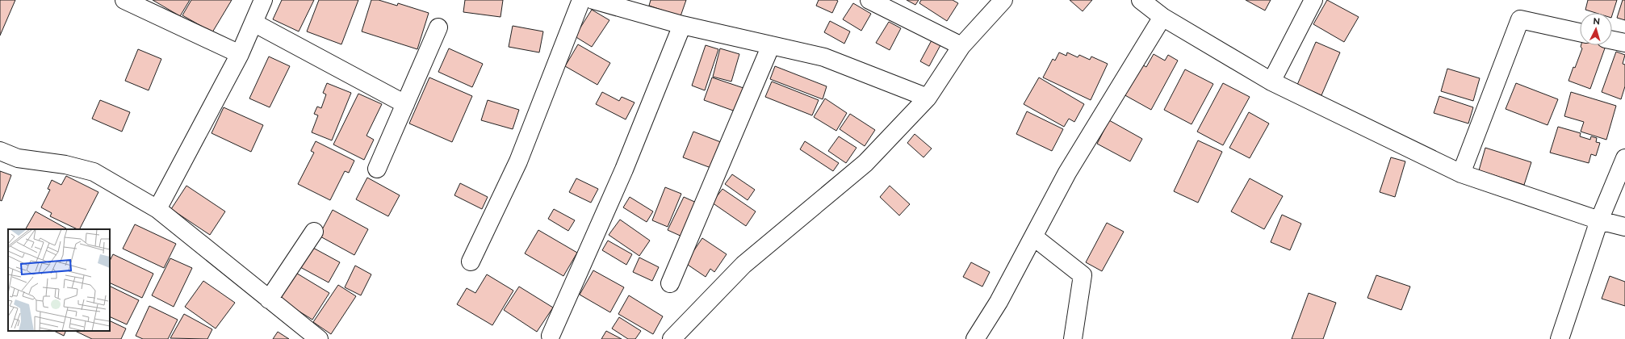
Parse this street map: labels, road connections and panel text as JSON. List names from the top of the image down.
{
  "north": "top"
}
